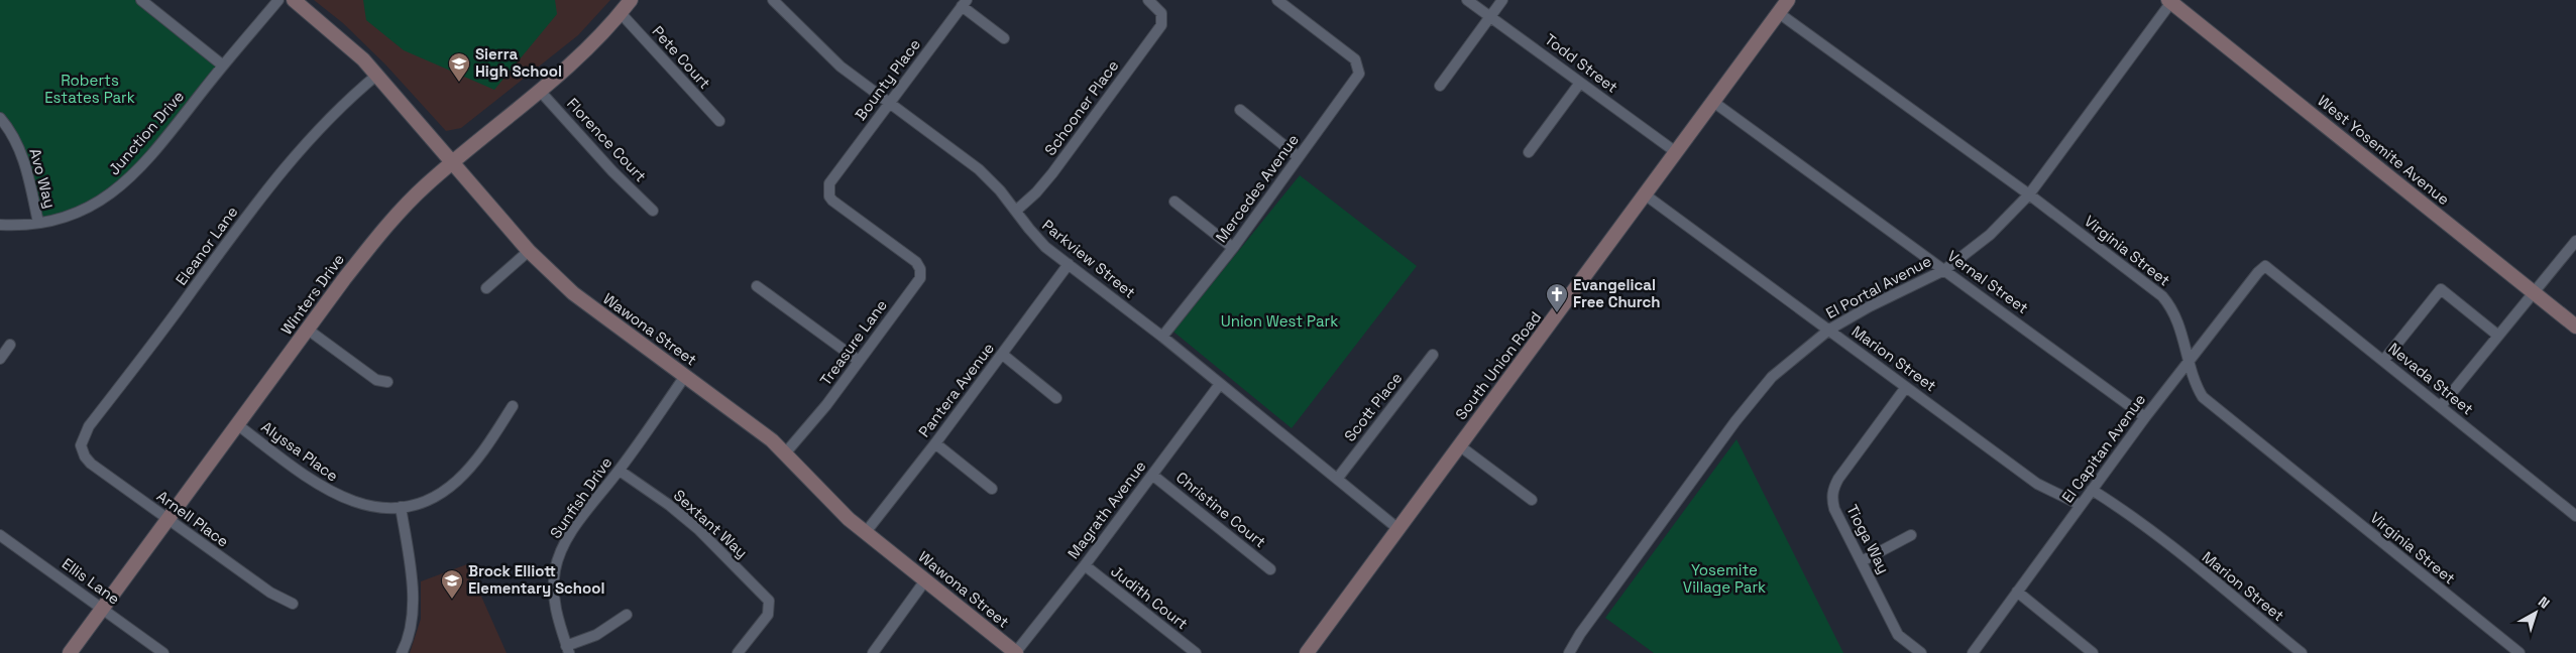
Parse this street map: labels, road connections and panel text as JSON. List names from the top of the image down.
{
  "streets": {
    "street": [
      "Pete Court",
      "Todd Street",
      "Bounty Place",
      "Schooner Place",
      "Junction Drive",
      "Florence Court",
      "West Yosemite Avenue",
      "Avo Way",
      "Mercedes Avenue",
      "Eleanor Lane",
      "Virginia Street",
      "Parkview Street",
      "Vernal Street",
      "El Portal Avenue",
      "Winters Drive",
      "Wawona Street",
      "Treasure Lane",
      "Marion Street",
      "South Union Road",
      "Nevada Street",
      "Pantera Avenue",
      "Scott Place",
      "El Capitan Avenue",
      "Alyssa Place",
      "Sunfish Drive",
      "Magrath Avenue",
      "Christine Court",
      "Arnell Place",
      "Sextant Way",
      "Tioga Way",
      "Ellis Lane",
      "Judith Court"
    ]
  },
  "crossings": [
    ["Pete Court", "Winters Drive"],
    ["Todd Street", "South Union Road"],
    ["Bounty Place", "Parkview Street"],
    ["Bounty Place", "Treasure Lane"],
    ["Schooner Place", "Parkview Street"],
    ["Junction Drive", "Avo Way"],
    ["Florence Court", "Winters Drive"],
    ["West Yosemite Avenue", "El Portal Avenue"],
    ["Mercedes Avenue", "Parkview Street"],
    ["Eleanor Lane", "Wawona Street"],
    ["Eleanor Lane", "Arnell Place"],
    ["Virginia Street", "El Portal Avenue"],
    ["Virginia Street", "South Union Road"],
    ["Virginia Street", "El Capitan Avenue"],
    ["Parkview Street", "South Union Road"],
    ["Parkview Street", "Pantera Avenue"],
    ["Parkview Street", "Scott Place"],
    ["Parkview Street", "Magrath Avenue"],
    ["Vernal Street", "El Portal Avenue"],
    ["Vernal Street", "South Union Road"],
    ["Vernal Street", "El Capitan Avenue"],
    ["El Portal Avenue", "Marion Street"],
    ["Winters Drive", "Wawona Street"],
    ["Winters Drive", "Alyssa Place"],
    ["Winters Drive", "Arnell Place"],
    ["Winters Drive", "Ellis Lane"],
    ["Wawona Street", "Treasure Lane"],
    ["Wawona Street", "Pantera Avenue"],
    ["Wawona Street", "Sunfish Drive"],
    ["Wawona Street", "Magrath Avenue"],
    ["Marion Street", "South Union Road"],
    ["Marion Street", "El Capitan Avenue"],
    ["Marion Street", "Tioga Way"],
    ["Nevada Street", "El Capitan Avenue"],
    ["Sunfish Drive", "Sextant Way"],
    ["Magrath Avenue", "Christine Court"],
    ["Magrath Avenue", "Judith Court"]
  ],
  "parks": ["Roberts Estates Park", "Union West Park", "Yosemite Village Park"],
  "places": {
    "school or university": ["Sierra High School", "Brock Elliott Elementary School"],
    "church": ["Evangelical Free Church"]
  },
  "north": "top right"
}
